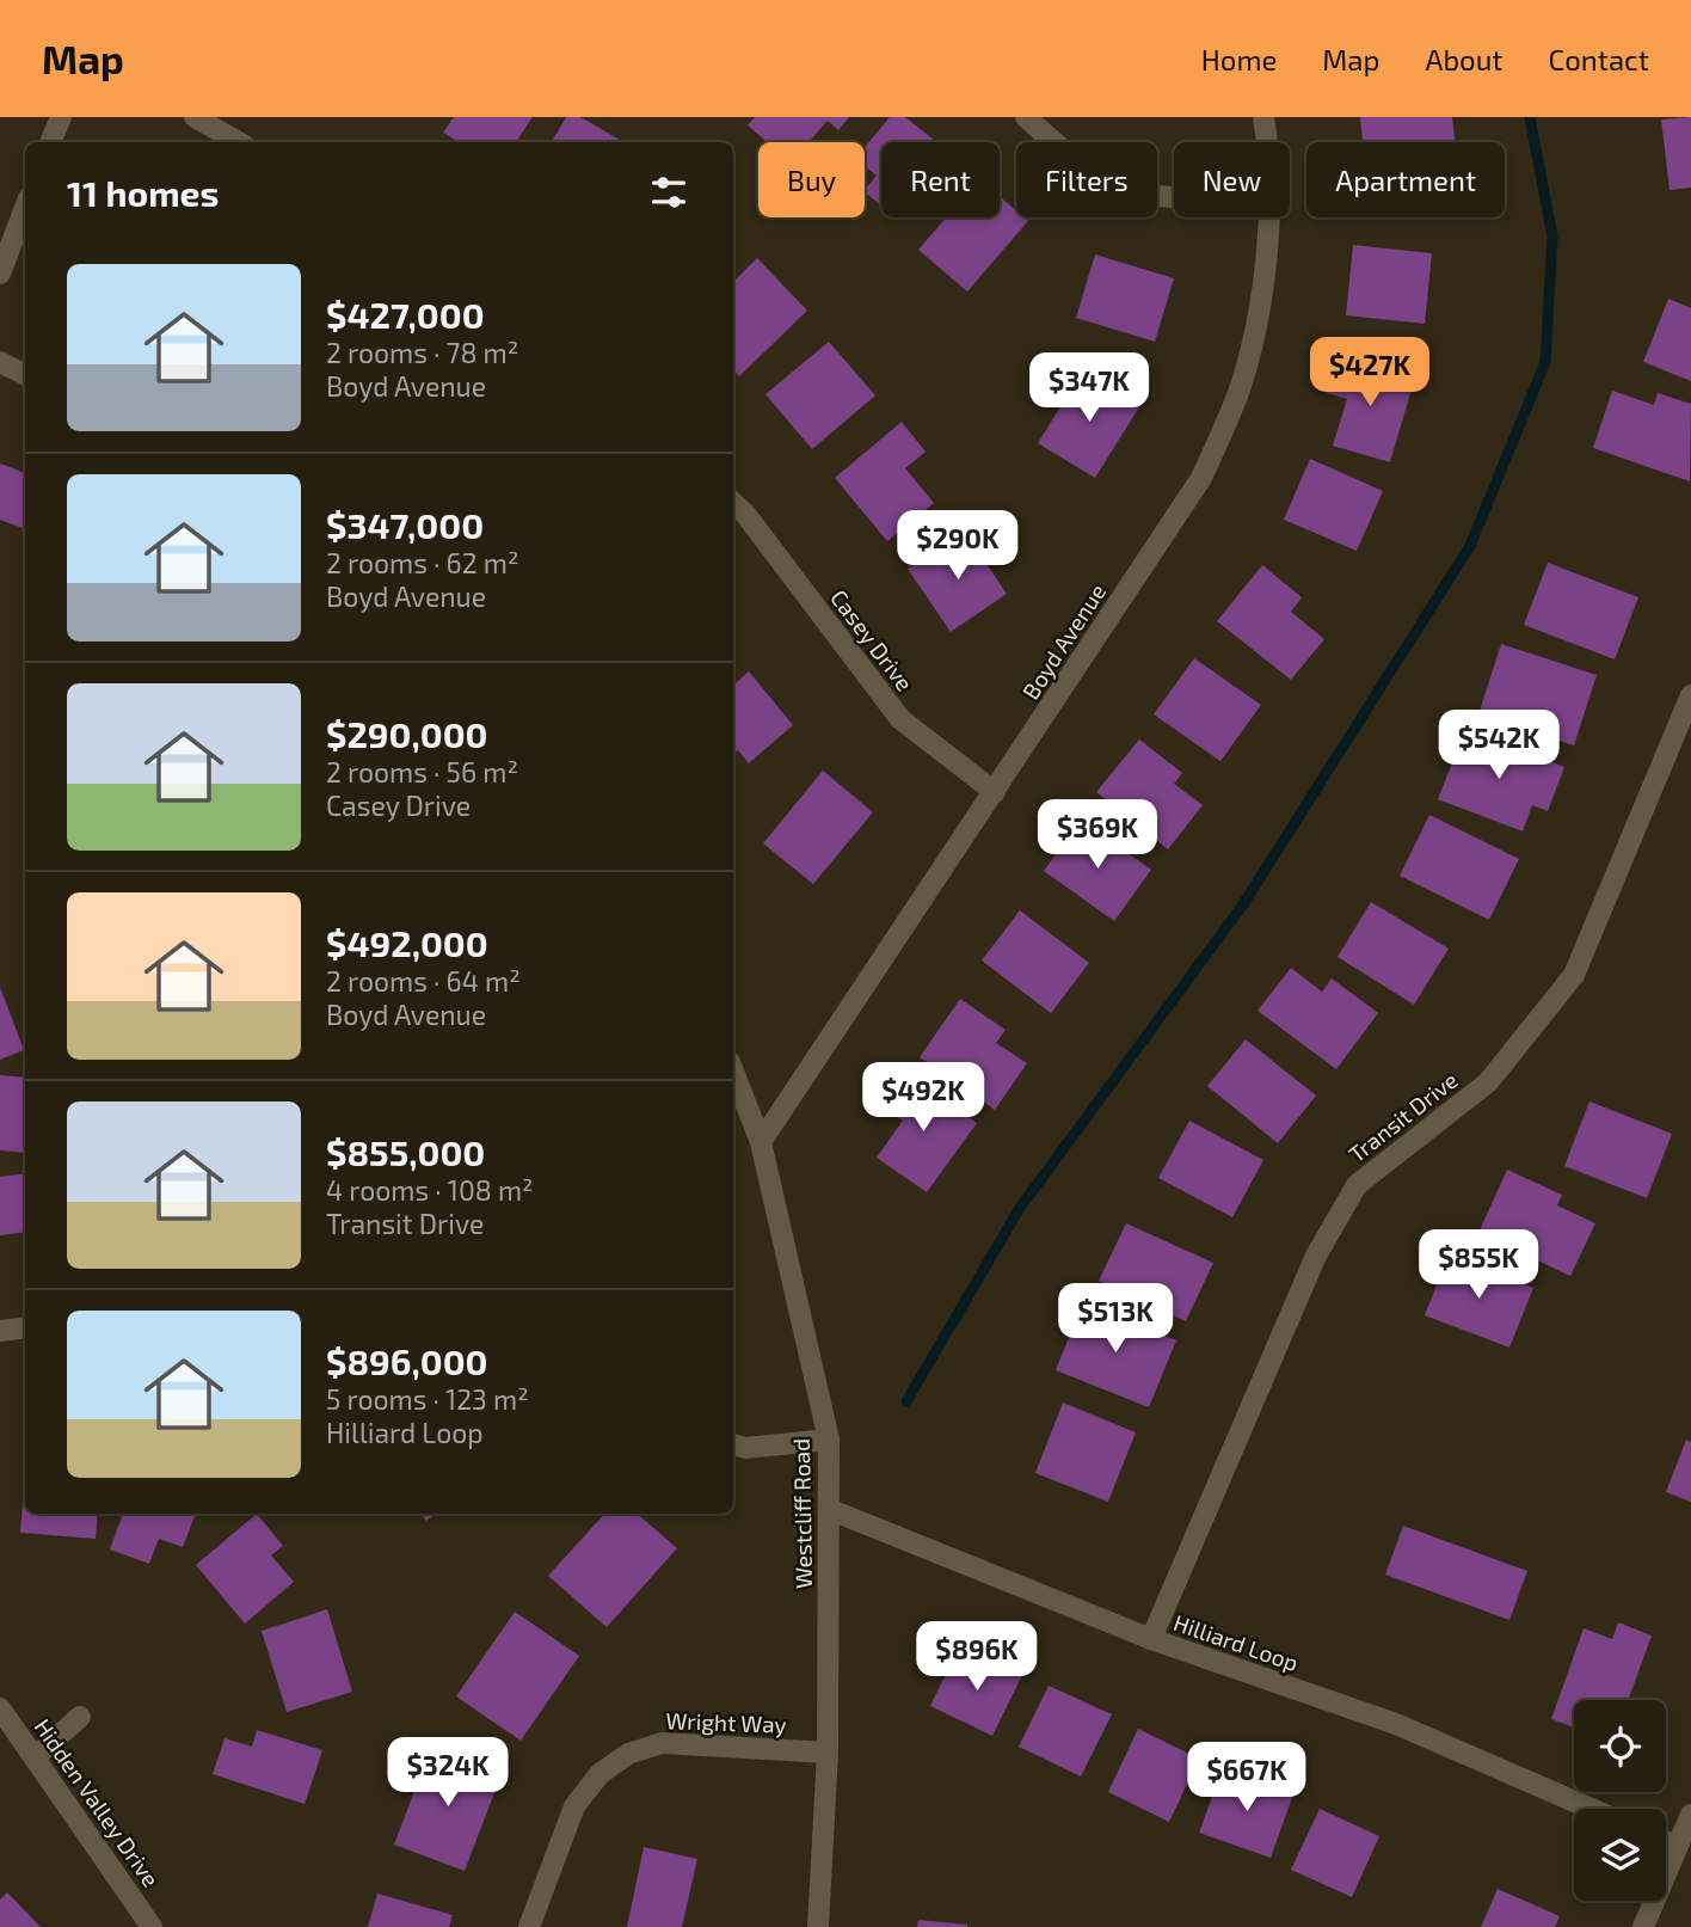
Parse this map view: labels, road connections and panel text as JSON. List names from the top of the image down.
{
  "streets": {
    "street": [
      "Casey Drive",
      "Boyd Avenue",
      "Transit Drive",
      "Westcliff Road",
      "Hilliard Loop",
      "Wright Way",
      "Hidden Valley Drive"
    ]
  },
  "crossings": [
    ["Casey Drive", "Boyd Avenue"],
    ["Boyd Avenue", "Westcliff Road"],
    ["Transit Drive", "Hilliard Loop"],
    ["Westcliff Road", "Hilliard Loop"],
    ["Westcliff Road", "Wright Way"]
  ],
  "page": {
    "header": "Map",
    "nav": [
      "Home",
      "Map",
      "About",
      "Contact"
    ],
    "chip": [
      "Buy",
      "Rent",
      "Filters",
      "New",
      "Apartment"
    ],
    "heading": "11 homes",
    "list": [
      {
        "name": "$427,000",
        "note": "2 rooms · 78 m² · Boyd Avenue"
      },
      {
        "name": "$347,000",
        "note": "2 rooms · 62 m² · Boyd Avenue"
      },
      {
        "name": "$290,000",
        "note": "2 rooms · 56 m² · Casey Drive"
      },
      {
        "name": "$492,000",
        "note": "2 rooms · 64 m² · Boyd Avenue"
      },
      {
        "name": "$855,000",
        "note": "4 rooms · 108 m² · Transit Drive"
      },
      {
        "name": "$896,000",
        "note": "5 rooms · 123 m² · Hilliard Loop"
      }
    ],
    "price": [
      "$427K",
      "$347K",
      "$290K",
      "$542K",
      "$369K",
      "$492K",
      "$855K",
      "$513K",
      "$896K",
      "$324K",
      "$667K"
    ]
  }
}
